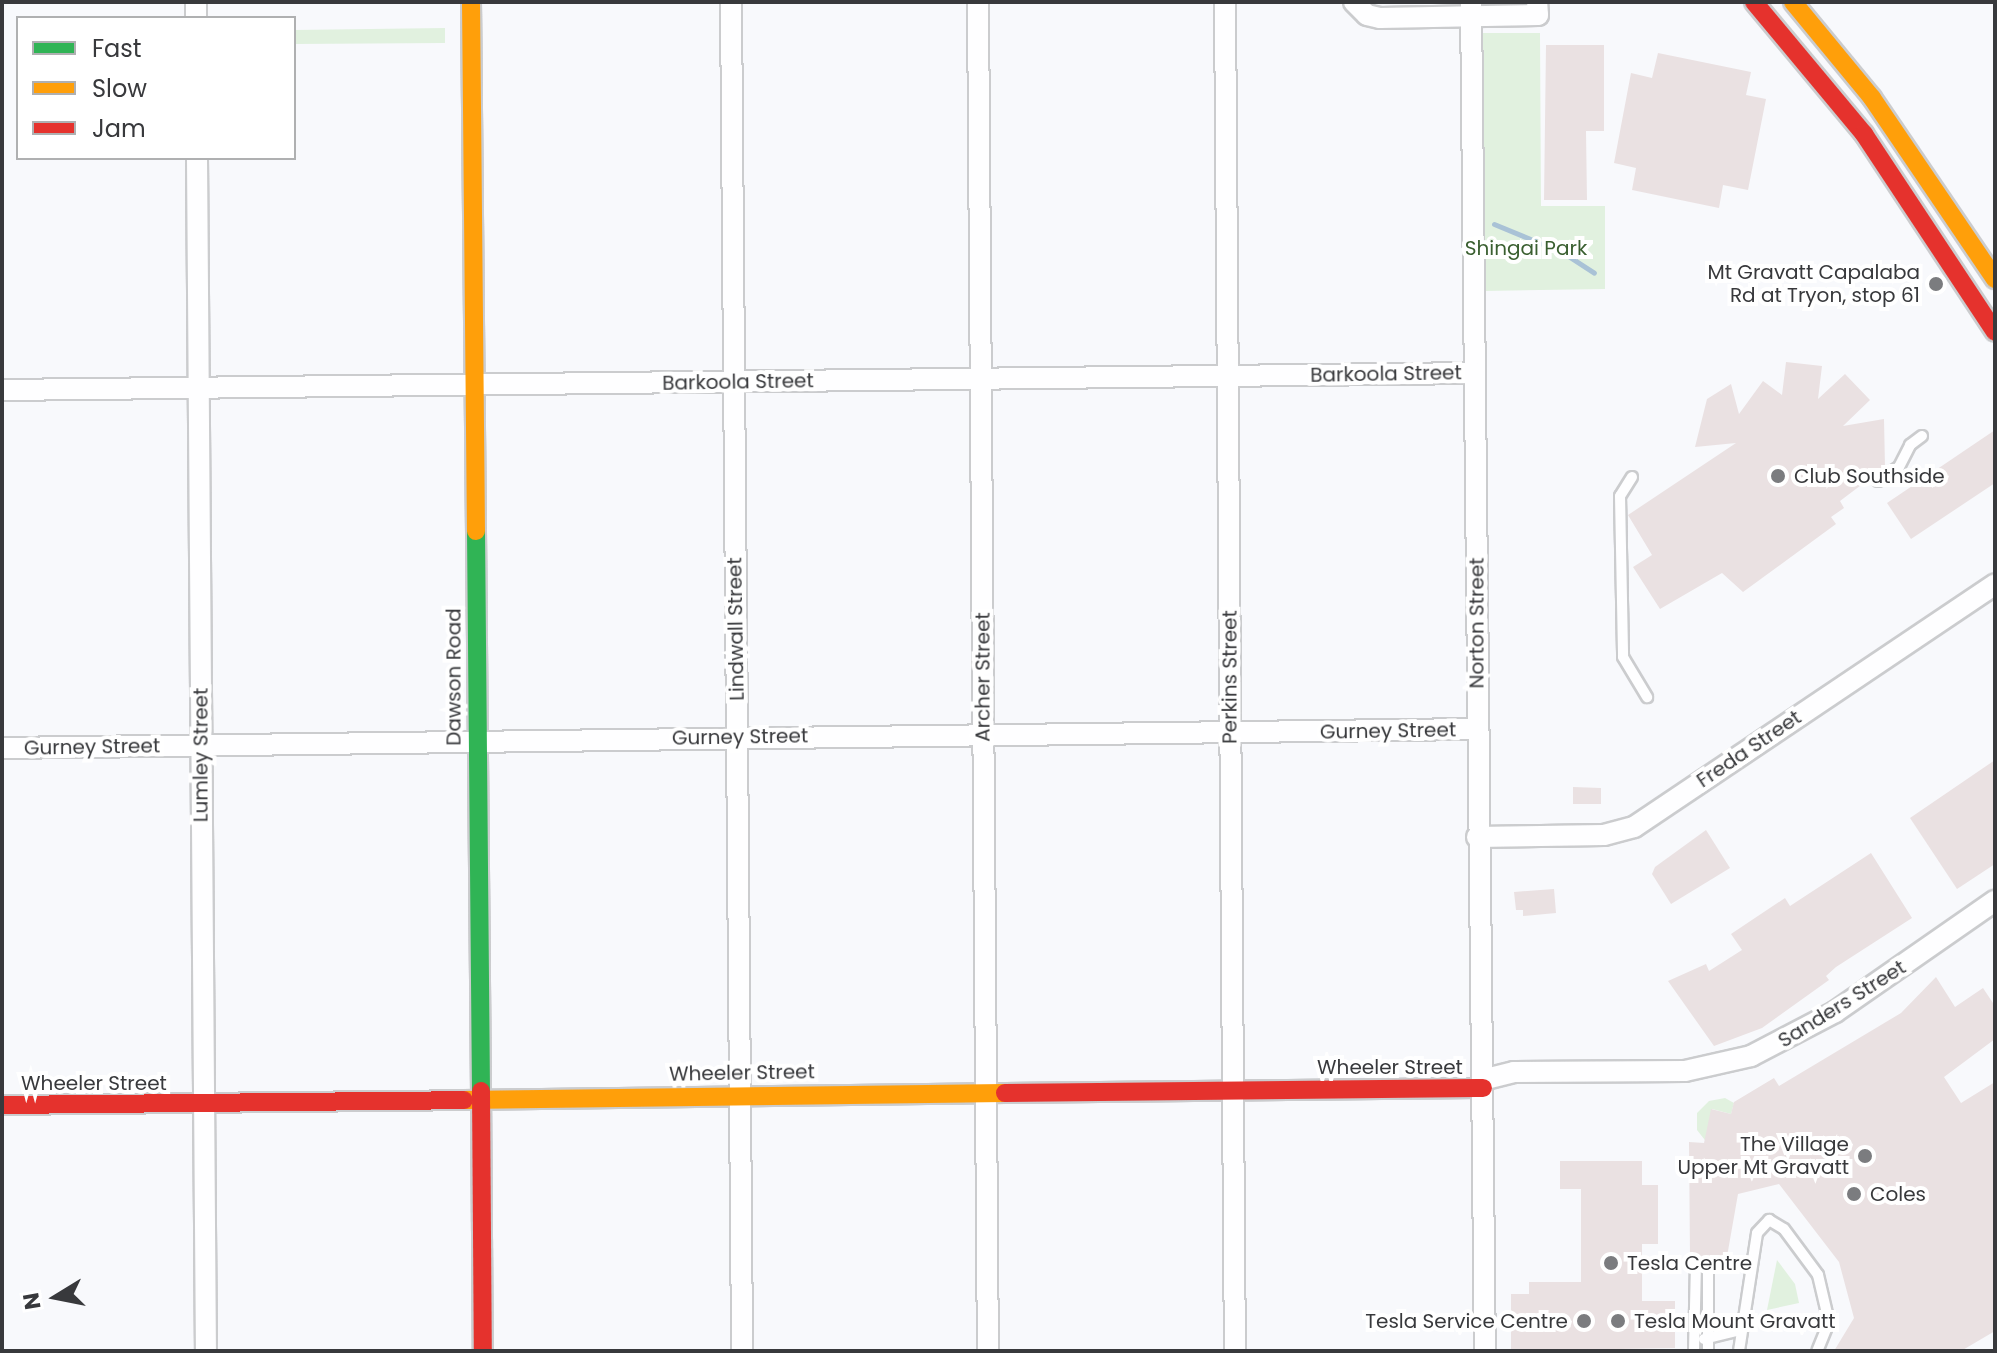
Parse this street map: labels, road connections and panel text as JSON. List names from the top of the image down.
{
  "streets": {
    "main road": ["Dawson Road", "Wheeler Street"],
    "street": [
      "Barkoola Street",
      "Norton Street",
      "Lindwall Street",
      "Archer Street",
      "Perkins Street",
      "Gurney Street",
      "Freda Street",
      "Lumley Street",
      "Sanders Street"
    ]
  },
  "crossings": [
    ["Barkoola Street", "Norton Street"],
    ["Barkoola Street", "Lindwall Street"],
    ["Barkoola Street", "Dawson Road"],
    ["Barkoola Street", "Archer Street"],
    ["Barkoola Street", "Perkins Street"],
    ["Barkoola Street", "Lumley Street"],
    ["Norton Street", "Gurney Street"],
    ["Norton Street", "Freda Street"],
    ["Norton Street", "Sanders Street"],
    ["Norton Street", "Wheeler Street"],
    ["Lindwall Street", "Gurney Street"],
    ["Lindwall Street", "Wheeler Street"],
    ["Dawson Road", "Gurney Street"],
    ["Dawson Road", "Wheeler Street"],
    ["Archer Street", "Gurney Street"],
    ["Archer Street", "Wheeler Street"],
    ["Perkins Street", "Gurney Street"],
    ["Perkins Street", "Wheeler Street"],
    ["Gurney Street", "Lumley Street"],
    ["Lumley Street", "Wheeler Street"],
    ["Sanders Street", "Wheeler Street"]
  ],
  "parks": ["Shingai Park"],
  "places": [
    "Mt Gravatt Capalaba Rd at Tryon, stop 61",
    "Club Southside",
    "The Village Upper Mt Gravatt",
    "Coles",
    "Tesla Centre",
    "Tesla Service Centre",
    "Tesla Mount Gravatt"
  ],
  "legend": ["Fast", "Slow", "Jam"],
  "north": "left"
}
